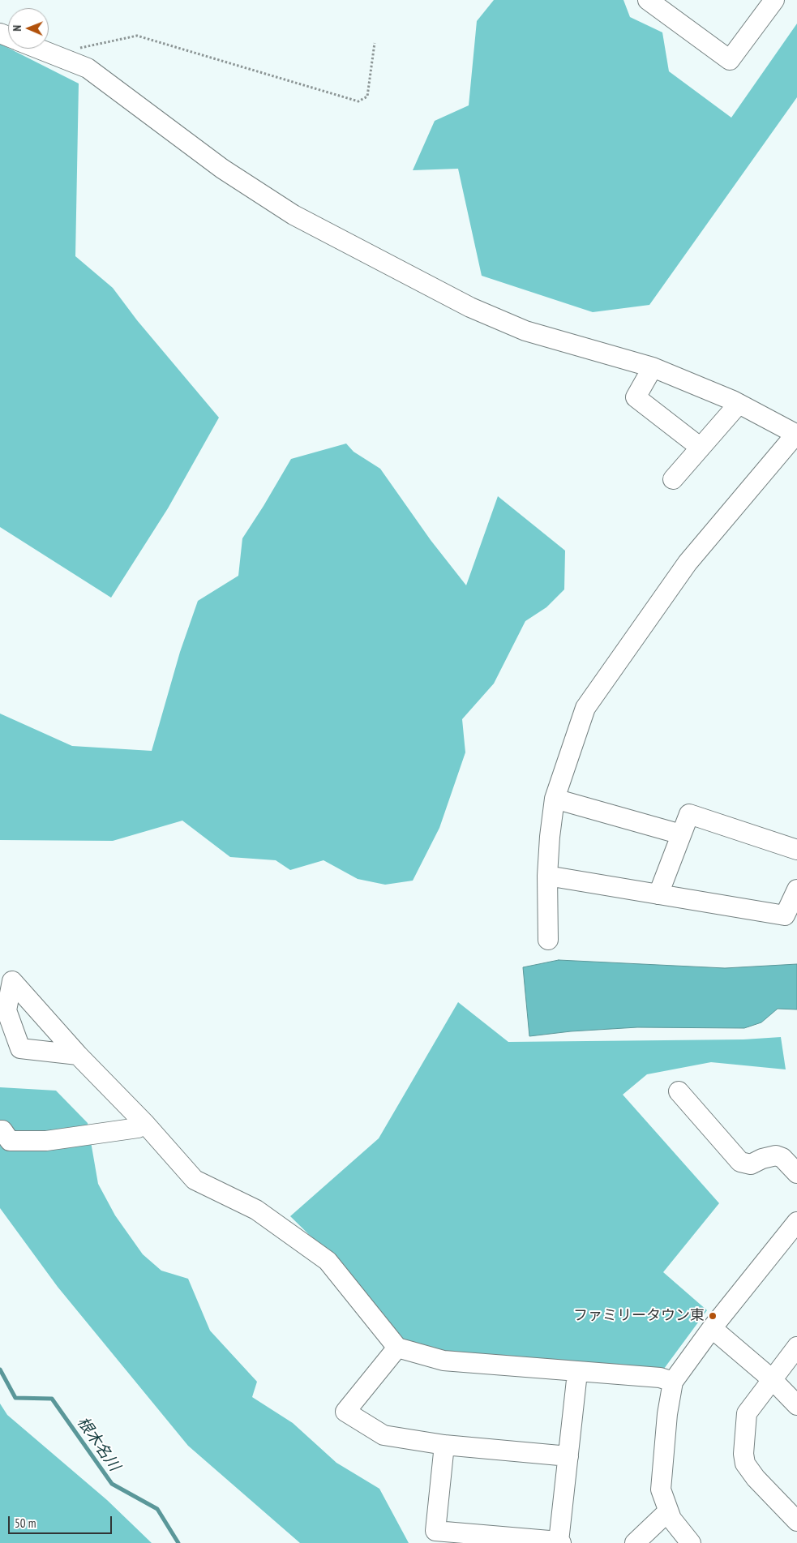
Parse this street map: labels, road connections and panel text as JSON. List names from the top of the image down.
{
  "water": ["根木名川"],
  "places": ["ファミリータウン東"],
  "scale_bar": "50 m",
  "north": "left"
}
